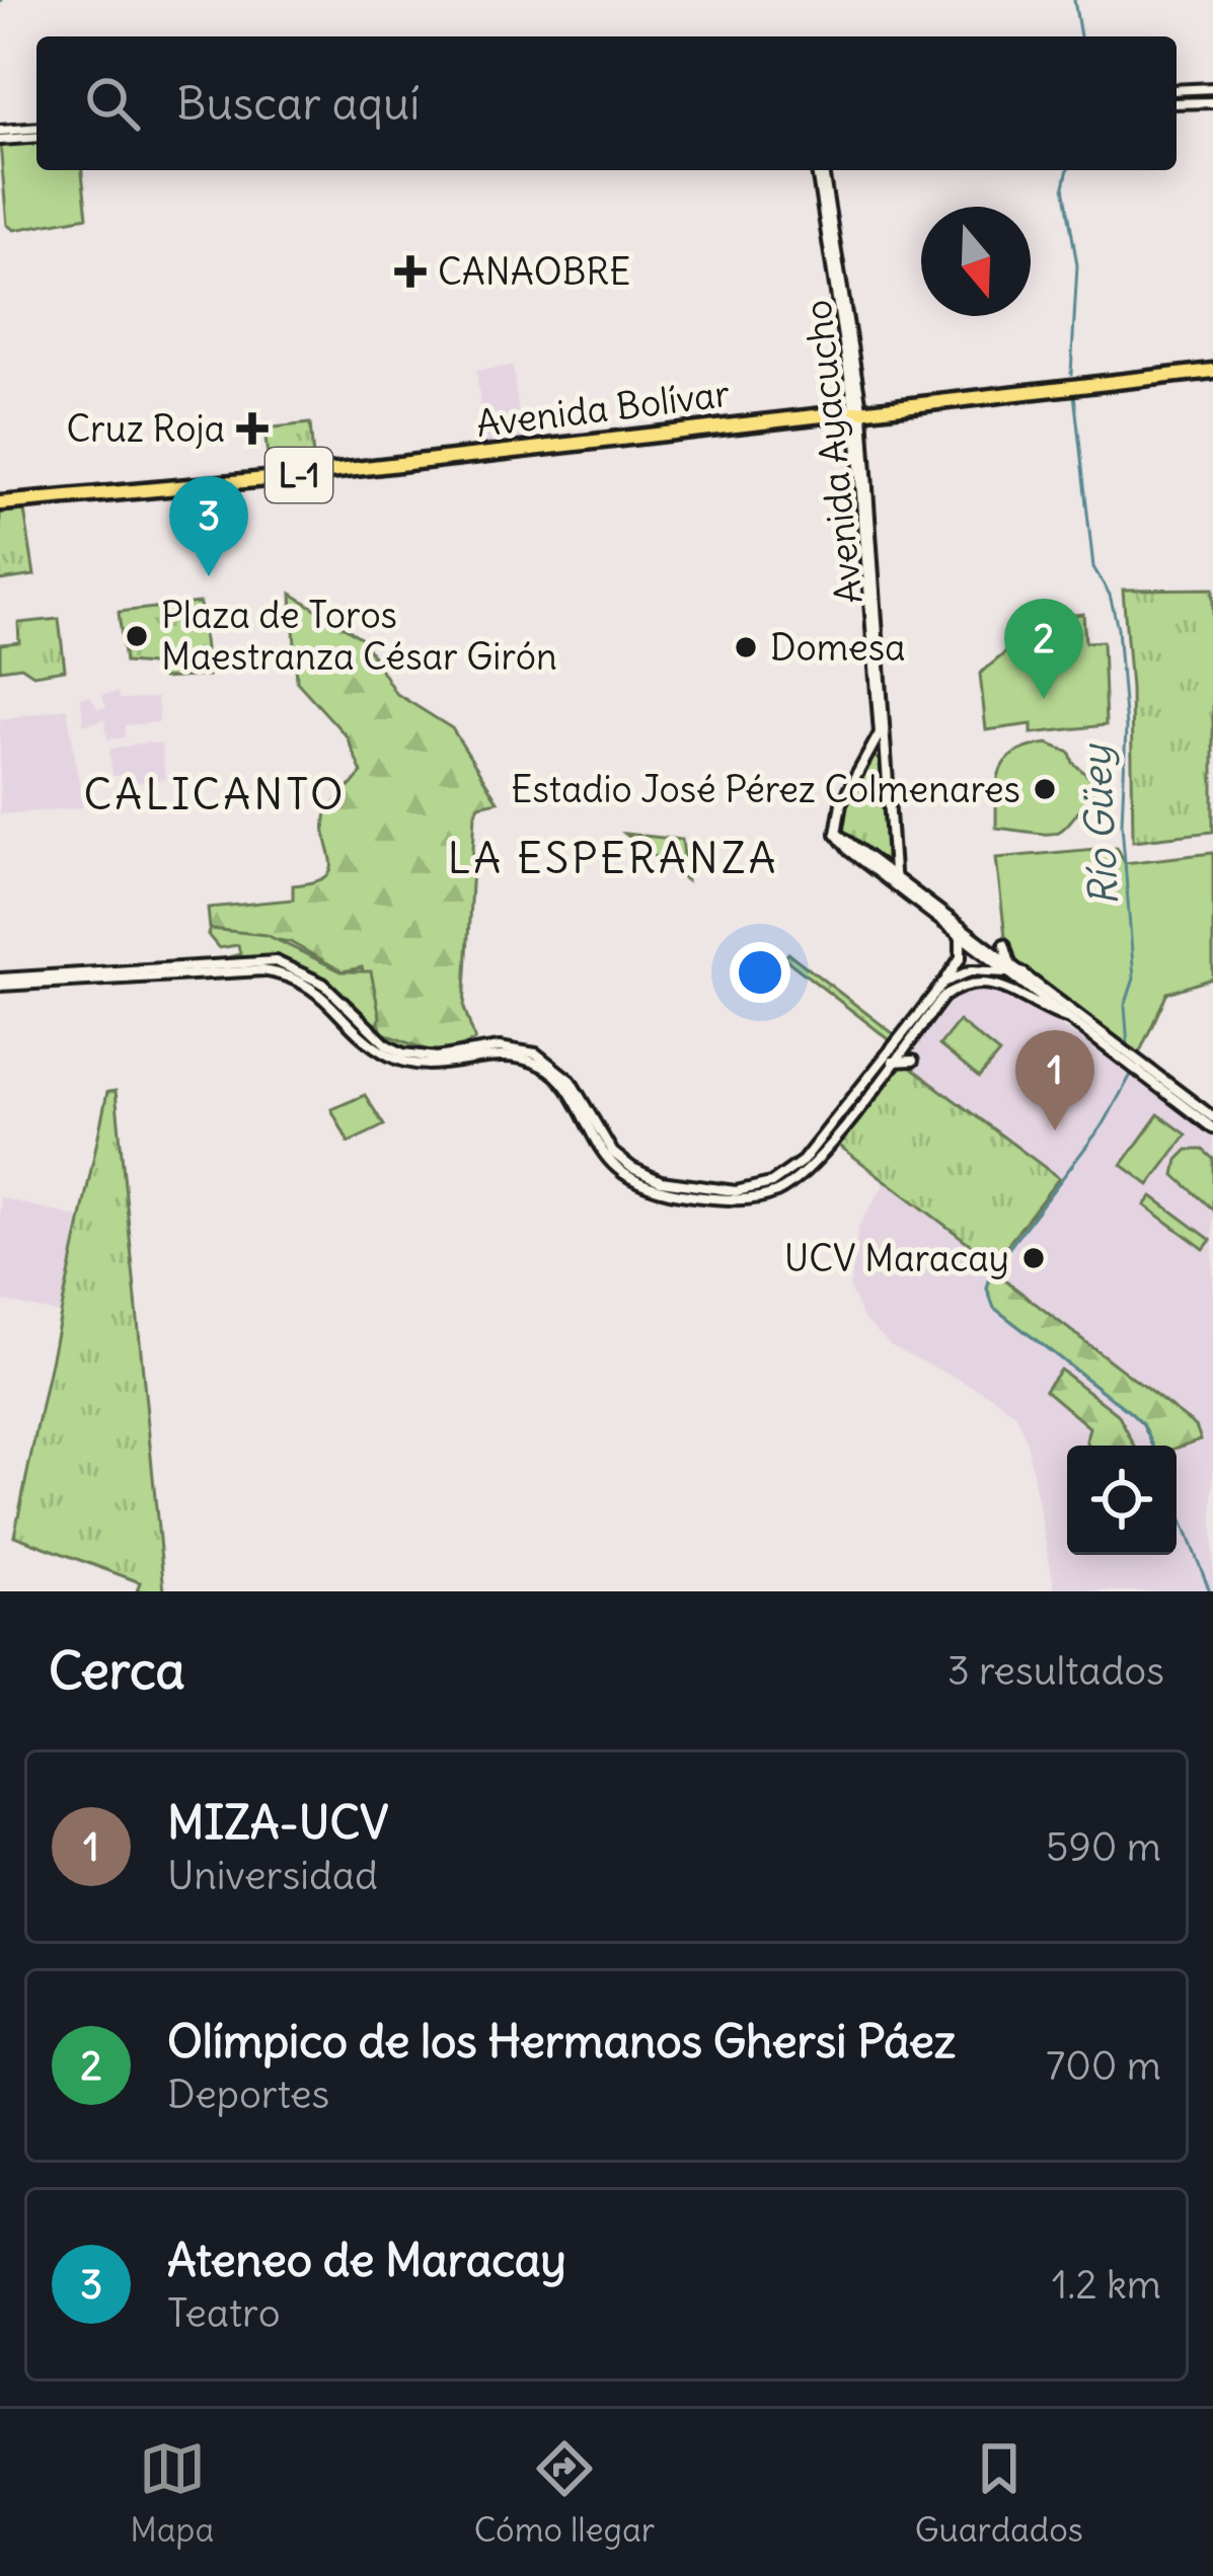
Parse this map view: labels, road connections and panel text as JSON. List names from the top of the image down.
{
  "streets": {
    "main road": ["Avenida Bolívar", "L-1"],
    "street": ["Avenida Ayacucho"]
  },
  "crossings": [
    ["Avenida Bolívar", "Avenida Ayacucho"]
  ],
  "districts": ["CALICANTO", "LA ESPERANZA"],
  "water": ["Río Güey"],
  "places": {
    "health": ["CANAOBRE", "Cruz Roja"],
    "other": [
      "Plaza de Toros Maestranza César Girón",
      "Domesa",
      "Estadio José Pérez Colmenares",
      "UCV Maracay"
    ]
  },
  "north": "bottom",
  "page": {
    "search": "Buscar aquí",
    "pins": ["3", "2", "1"],
    "heading": ["Cerca", "3 resultados"],
    "list": [
      {
        "mark": "1",
        "name": "MIZA-UCV",
        "note": "Universidad",
        "value": "590 m"
      },
      {
        "mark": "2",
        "name": "Olímpico de los Hermanos Ghersi Páez",
        "note": "Deportes",
        "value": "700 m"
      },
      {
        "mark": "3",
        "name": "Ateneo de Maracay",
        "note": "Teatro",
        "value": "1.2 km"
      }
    ],
    "nav": ["Mapa", "Cómo llegar", "Guardados"]
  }
}
